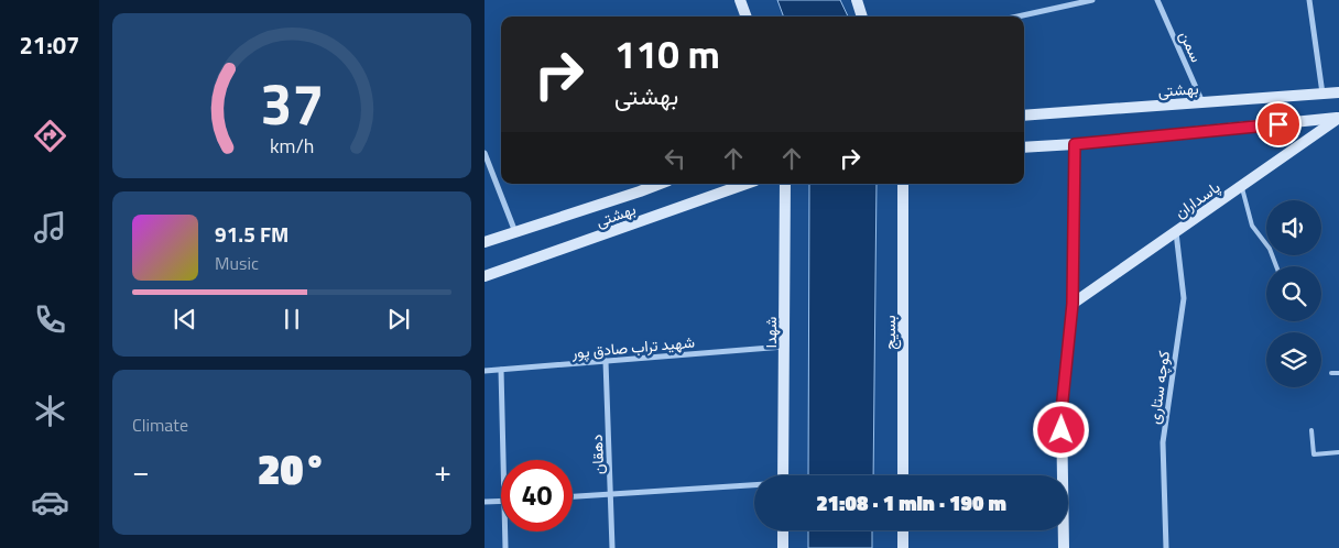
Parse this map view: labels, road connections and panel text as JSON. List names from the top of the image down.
{
  "streets": {
    "street": [
      "سمن",
      "بهشتی",
      "پاسداران",
      "شهدا",
      "بسیج",
      "شهید تراب صادق پور",
      "کوچه ستاری",
      "دهقان"
    ]
  },
  "crossings": [
    ["سمن", "بهشتی"],
    ["پاسداران", "کوچه ستاری"],
    ["شهدا", "شهید تراب صادق پور"],
    ["شهید تراب صادق پور", "دهقان"]
  ],
  "page": {
    "tabs": "21:07",
    "turn": ["110 m", "بهشتی"],
    "song": ["91.5 FM", "Music"],
    "tile": "Climate",
    "heat": ["−", "20°", "+"],
    "limit": "40",
    "trip": "21:08 · 1 min · 190 m",
    "gauge": ["37", "km/h"]
  }
}
